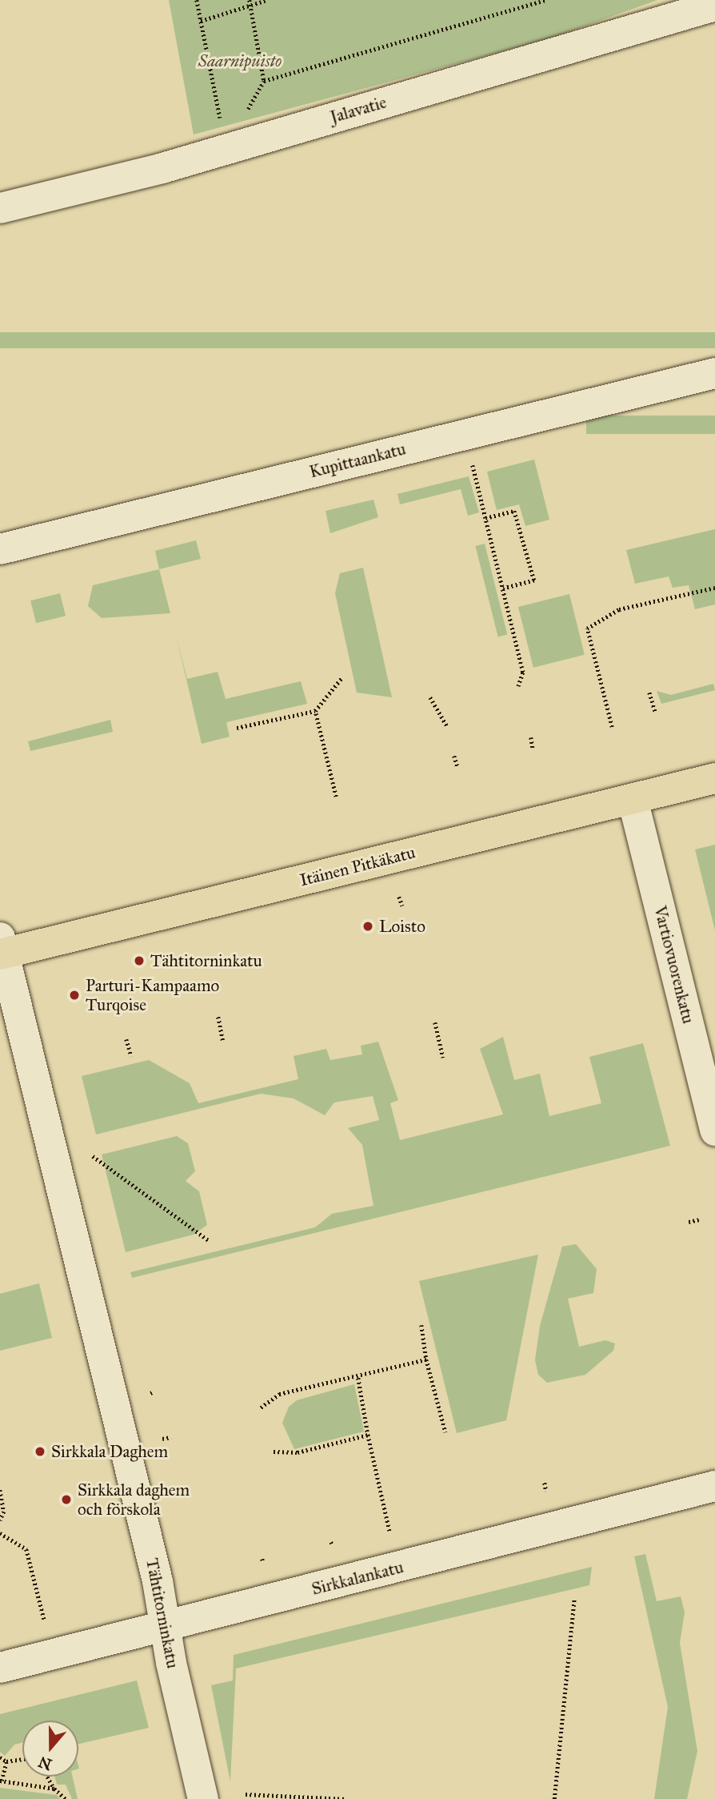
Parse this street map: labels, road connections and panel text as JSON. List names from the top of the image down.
{
  "streets": {
    "main road": ["Itäinen Pitkäkatu"],
    "street": [
      "Jalavatie",
      "Kupittaankatu",
      "Vartiovuorenkatu",
      "Sirkkalankatu",
      "Tähtitorninkatu"
    ]
  },
  "crossings": [
    ["Itäinen Pitkäkatu", "Vartiovuorenkatu"],
    ["Itäinen Pitkäkatu", "Tähtitorninkatu"],
    ["Sirkkalankatu", "Tähtitorninkatu"]
  ],
  "parks": ["Saarnipuisto"],
  "places": [
    "Loisto",
    "Tähtitorninkatu",
    "Parturi-Kampaamo Turqoise",
    "Sirkkala Daghem",
    "Sirkkala daghem och förskola"
  ],
  "north": "bottom"
}
